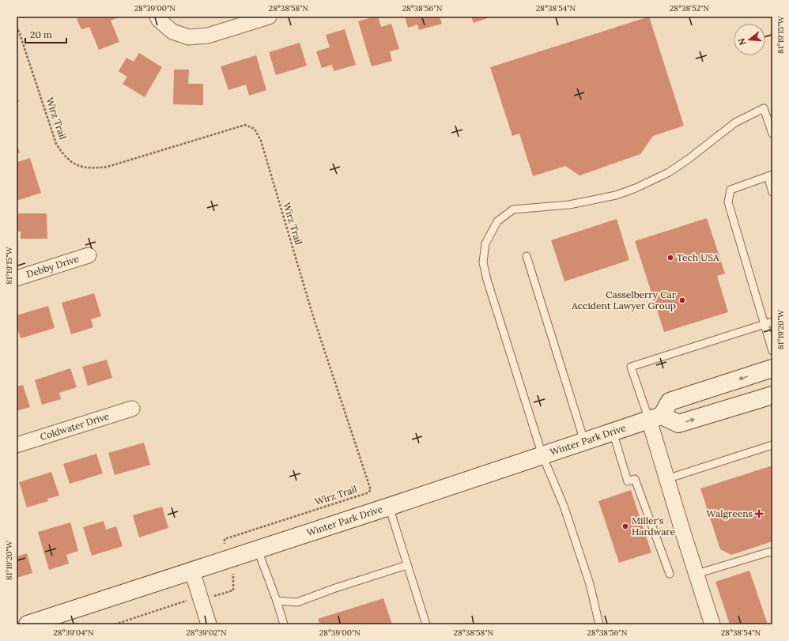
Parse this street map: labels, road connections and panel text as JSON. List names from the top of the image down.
{
  "streets": {
    "street": ["Debby Drive", "Coldwater Drive", "Winter Park Drive"],
    "path": ["Wirz Trail"]
  },
  "places": {
    "other": ["Tech USA", "Casselberry Car Accident Lawyer Group", "Miller's Hardware"],
    "health": ["Walgreens"]
  },
  "scale_bar": "20 m",
  "north": "left",
  "coordinates": [
    "28°39'00\"N",
    "28°38'58\"N",
    "28°38'56\"N",
    "28°38'54\"N",
    "28°38'52\"N",
    "81°19'15\"W",
    "81°19'20\"W",
    "28°39'04\"N",
    "28°39'02\"N"
  ]
}
